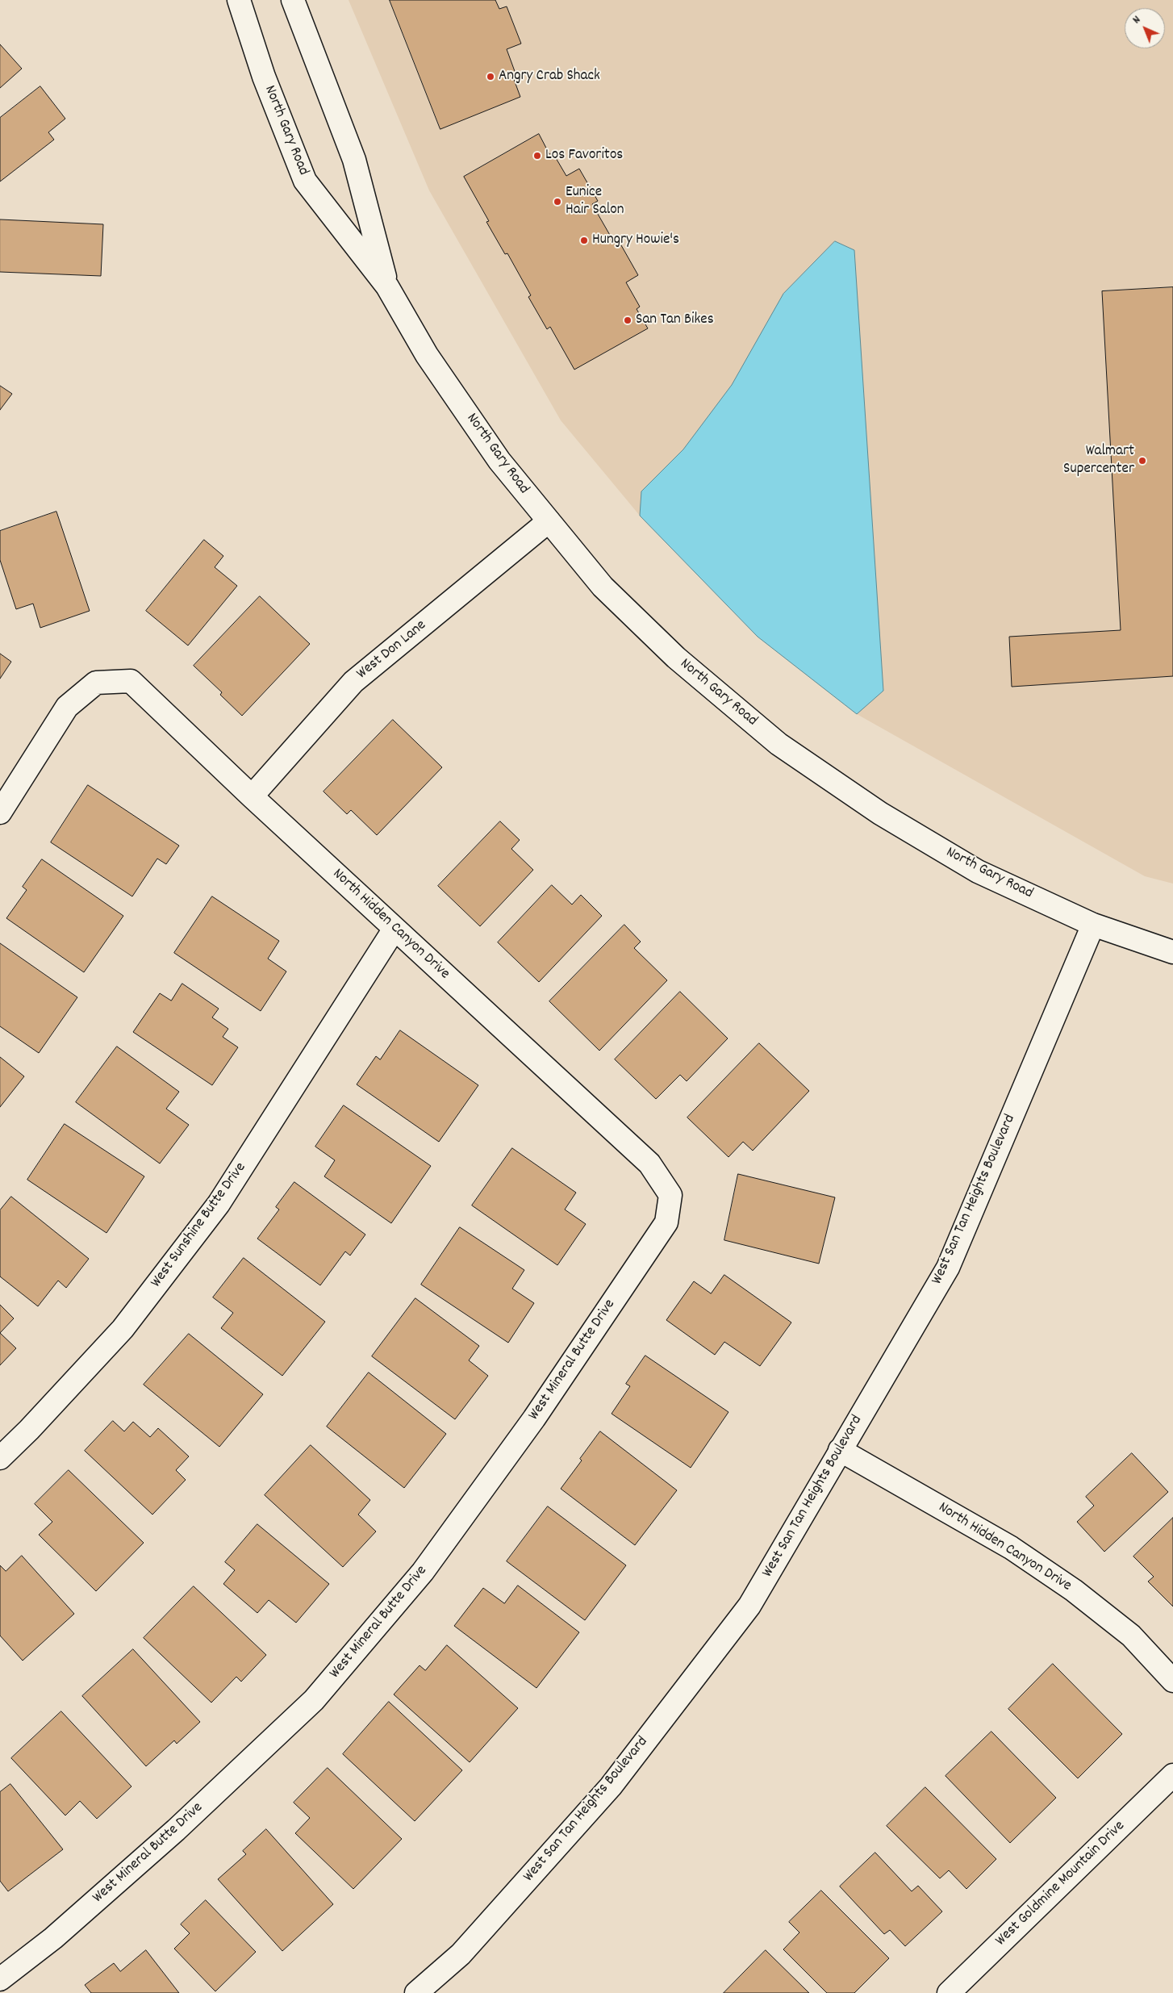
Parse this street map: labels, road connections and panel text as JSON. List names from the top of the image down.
{
  "streets": {
    "street": [
      "North Gary Road",
      "West Don Lane",
      "North Hidden Canyon Drive",
      "West San Tan Heights Boulevard",
      "West Sunshine Butte Drive",
      "West Mineral Butte Drive",
      "West Goldmine Mountain Drive"
    ]
  },
  "crossings": [
    ["North Gary Road", "West Don Lane"],
    ["North Gary Road", "West San Tan Heights Boulevard"],
    ["West Don Lane", "North Hidden Canyon Drive"],
    ["North Hidden Canyon Drive", "West San Tan Heights Boulevard"],
    ["North Hidden Canyon Drive", "West Sunshine Butte Drive"],
    ["North Hidden Canyon Drive", "West Mineral Butte Drive"]
  ],
  "places": [
    "Angry Crab Shack",
    "Los Favoritos",
    "Eunice Hair Salon",
    "Hungry Howie's",
    "San Tan Bikes",
    "Walmart Supercenter"
  ],
  "north": "top left"
}
